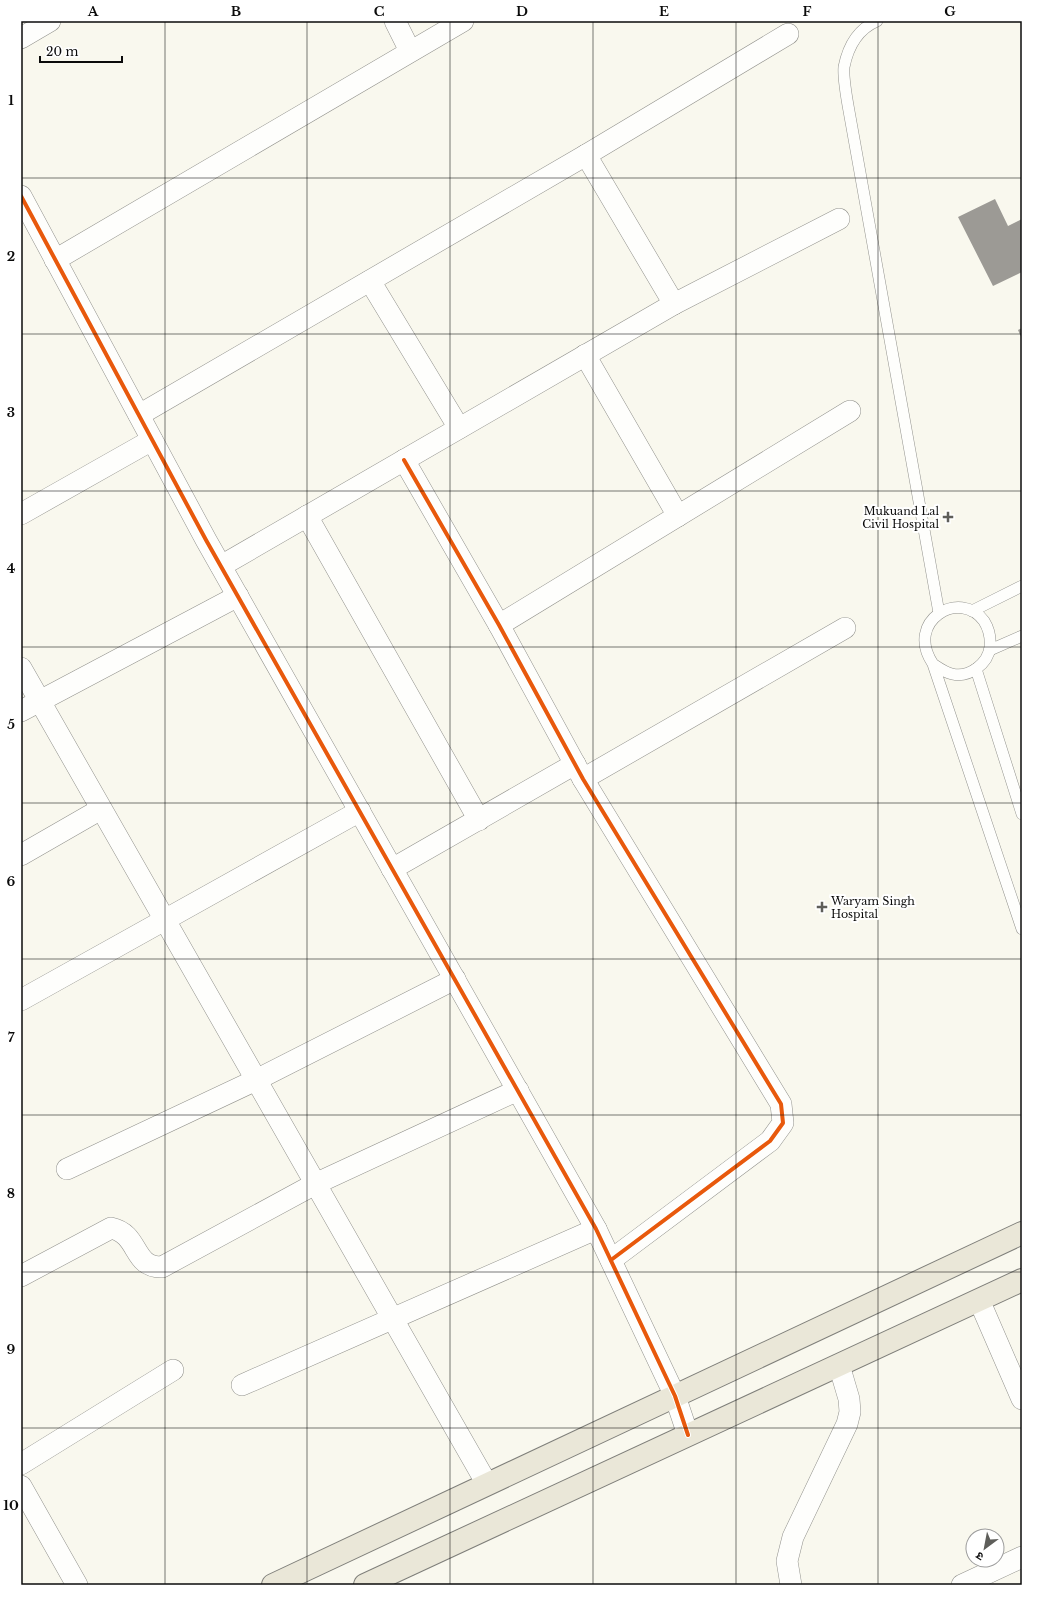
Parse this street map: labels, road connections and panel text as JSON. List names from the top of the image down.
{
  "places": {
    "health": ["Mukuand Lal Civil Hospital", "Waryam Singh Hospital"]
  },
  "scale_bar": "20 m",
  "north": "bottom left",
  "grid": {
    "columns": [
      "A",
      "B",
      "C",
      "D",
      "E",
      "F",
      "G"
    ],
    "rows": [
      "1",
      "2",
      "3",
      "4",
      "5",
      "6",
      "7",
      "8",
      "9",
      "10"
    ]
  }
}
